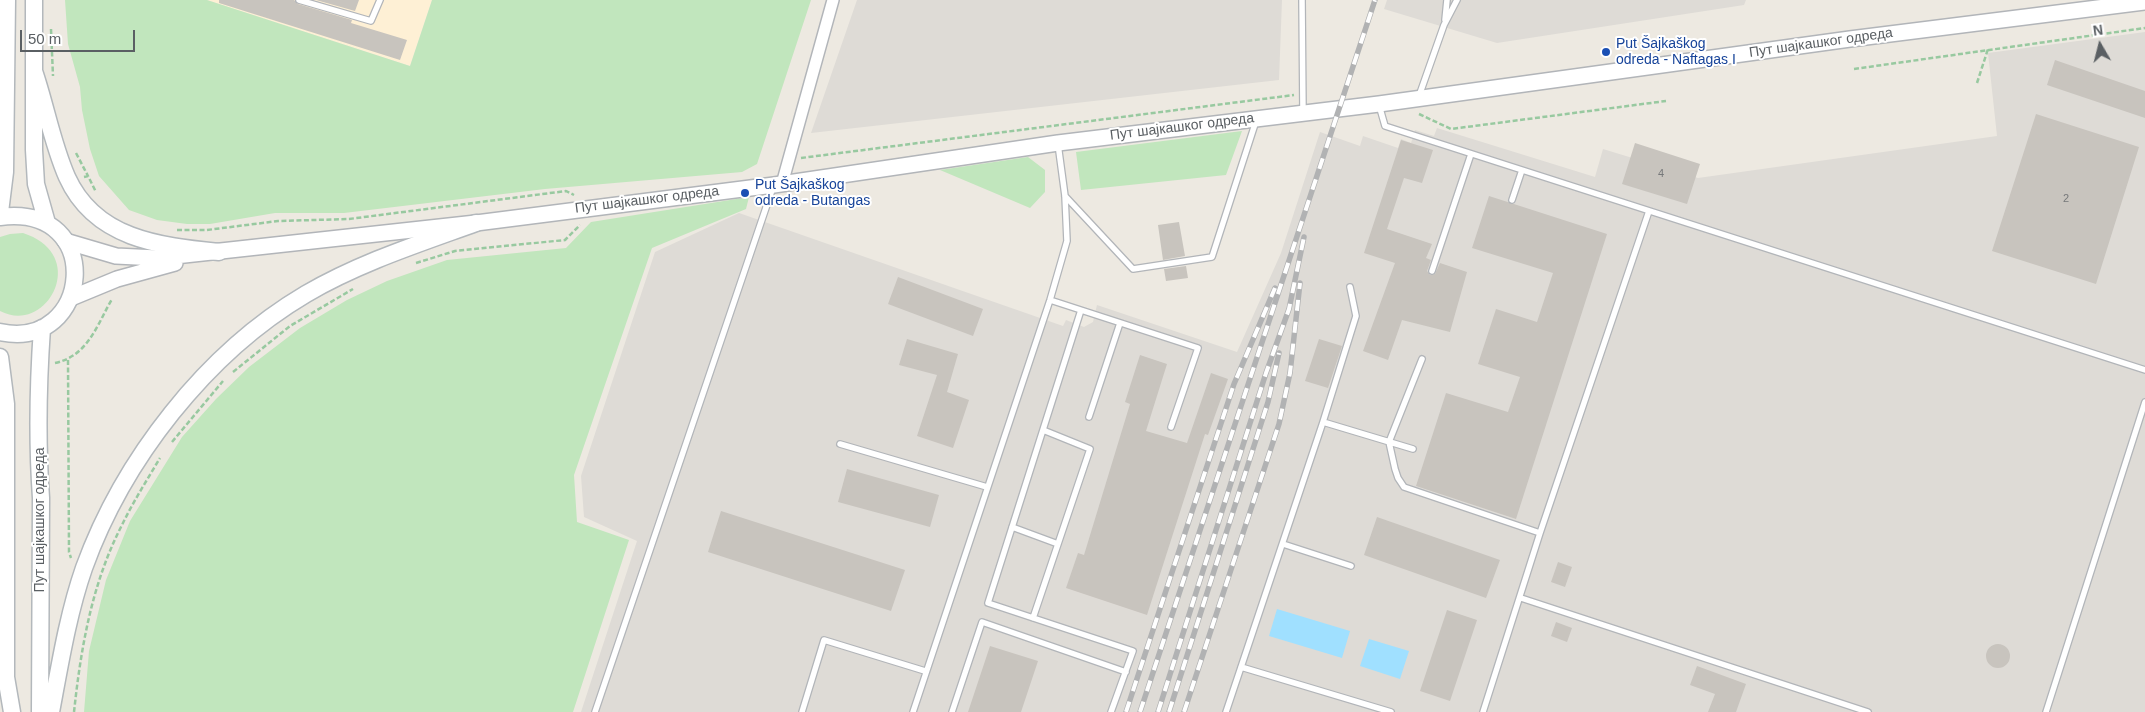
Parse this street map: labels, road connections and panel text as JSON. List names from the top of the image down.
{
  "streets": {
    "main road": ["Пут шајкашког одреда"]
  },
  "places": ["Put Šajkaškog odreda - Naftagas I", "Put Šajkaškog odreda - Butangas"],
  "house_numbers": ["4", "2"],
  "scale_bar": "50 m",
  "north": "top"
}
